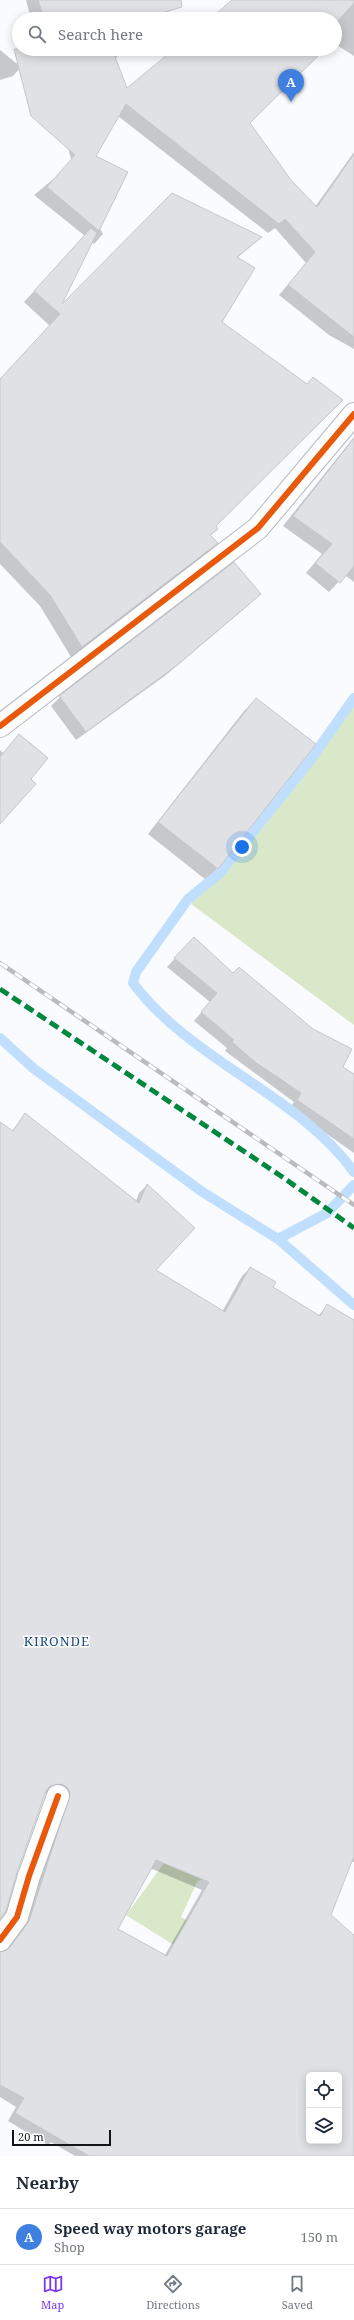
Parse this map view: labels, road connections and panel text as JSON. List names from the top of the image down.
{
  "districts": ["KIRONDE"],
  "scale_bar": "20 m",
  "page": {
    "search": "Search here",
    "pins": "A",
    "scale": "20 m",
    "heading": "Nearby",
    "list": [
      {
        "mark": "A",
        "name": "Speed way motors garage",
        "note": "Shop",
        "value": "150 m"
      }
    ],
    "nav": ["Map", "Directions", "Saved"]
  }
}
